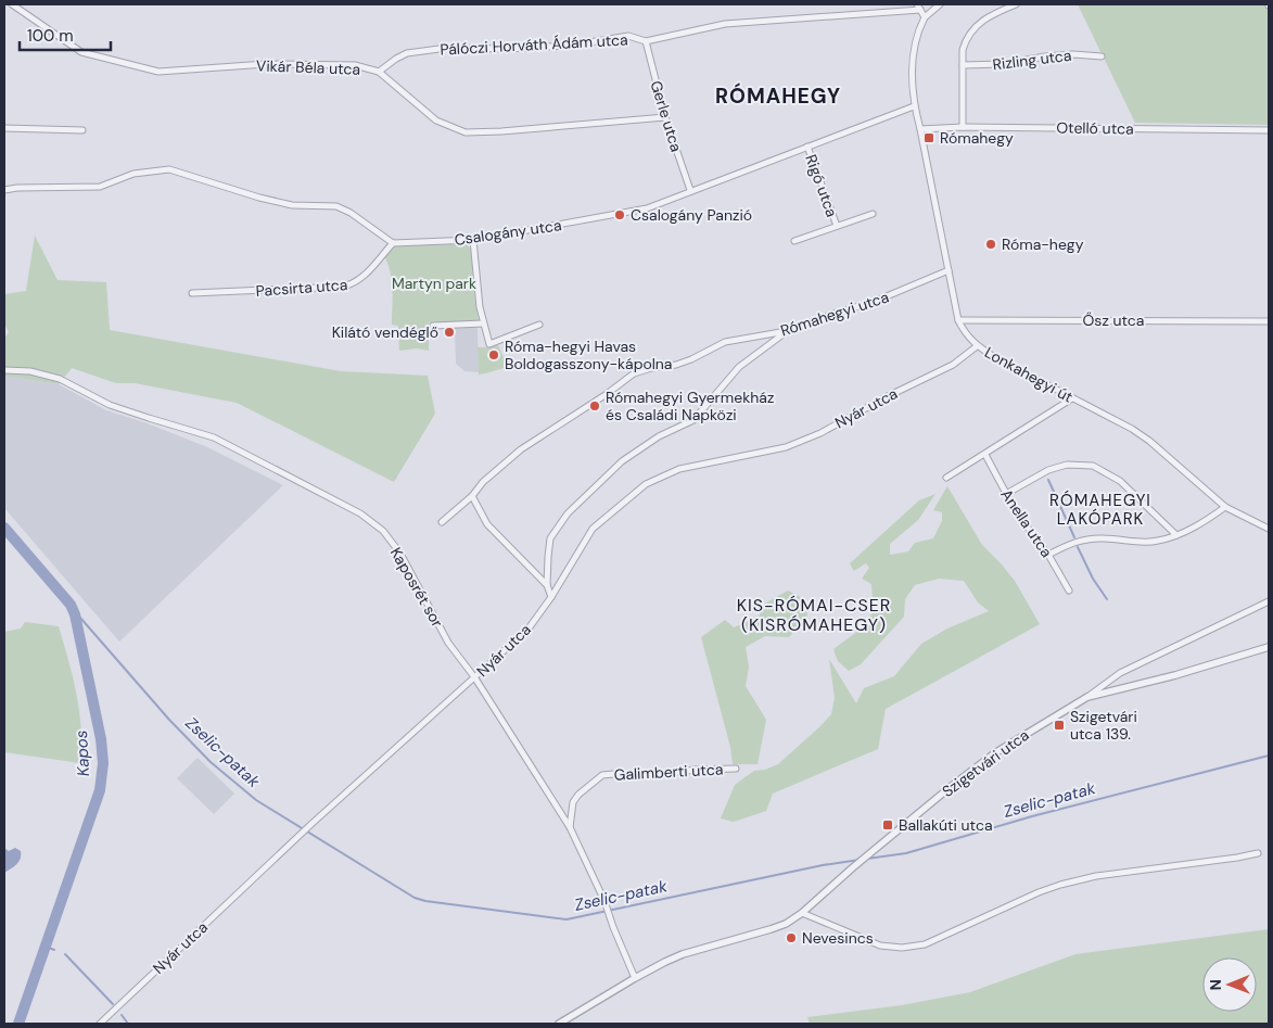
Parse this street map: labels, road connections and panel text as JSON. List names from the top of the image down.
{
  "streets": {
    "street": [
      "Pálóczi Horváth Ádám utca",
      "Rizling utca",
      "Vikár Béla utca",
      "Gerle utca",
      "Otelló utca",
      "Rigó utca",
      "Csalogány utca",
      "Pacsirta utca",
      "Rómahegyi utca",
      "Ősz utca",
      "Lonkahegyi út",
      "Nyár utca",
      "Anella utca",
      "Kaposrét sor",
      "Szigetvári utca",
      "Galimberti utca"
    ]
  },
  "crossings": [
    ["Pálóczi Horváth Ádám utca", "Vikár Béla utca"],
    ["Pálóczi Horváth Ádám utca", "Gerle utca"],
    ["Vikár Béla utca", "Gerle utca"],
    ["Gerle utca", "Csalogány utca"],
    ["Otelló utca", "Lonkahegyi út"],
    ["Rigó utca", "Csalogány utca"],
    ["Csalogány utca", "Pacsirta utca"],
    ["Csalogány utca", "Lonkahegyi út"],
    ["Rómahegyi utca", "Lonkahegyi út"],
    ["Ősz utca", "Lonkahegyi út"],
    ["Lonkahegyi út", "Nyár utca"],
    ["Nyár utca", "Kaposrét sor"],
    ["Kaposrét sor", "Szigetvári utca"],
    ["Kaposrét sor", "Galimberti utca"]
  ],
  "districts": ["RÓMAHEGY", "RÓMAHEGYI LAKÓPARK", "KIS-RÓMAI-CSER (KISRÓMAHEGY)"],
  "water": ["Zselic-patak", "Kapos"],
  "parks": ["Martyn park"],
  "places": {
    "transit": ["Rómahegy", "Szigetvári utca 139.", "Ballakúti utca"],
    "other": [
      "Csalogány Panzió",
      "Róma-hegy",
      "Kilátó vendéglő",
      "Róma-hegyi Havas Boldogasszony-kápolna",
      "Rómahegyi Gyermekház és Családi Napközi",
      "Nevesincs"
    ]
  },
  "scale_bar": "100 m",
  "north": "left"
}
